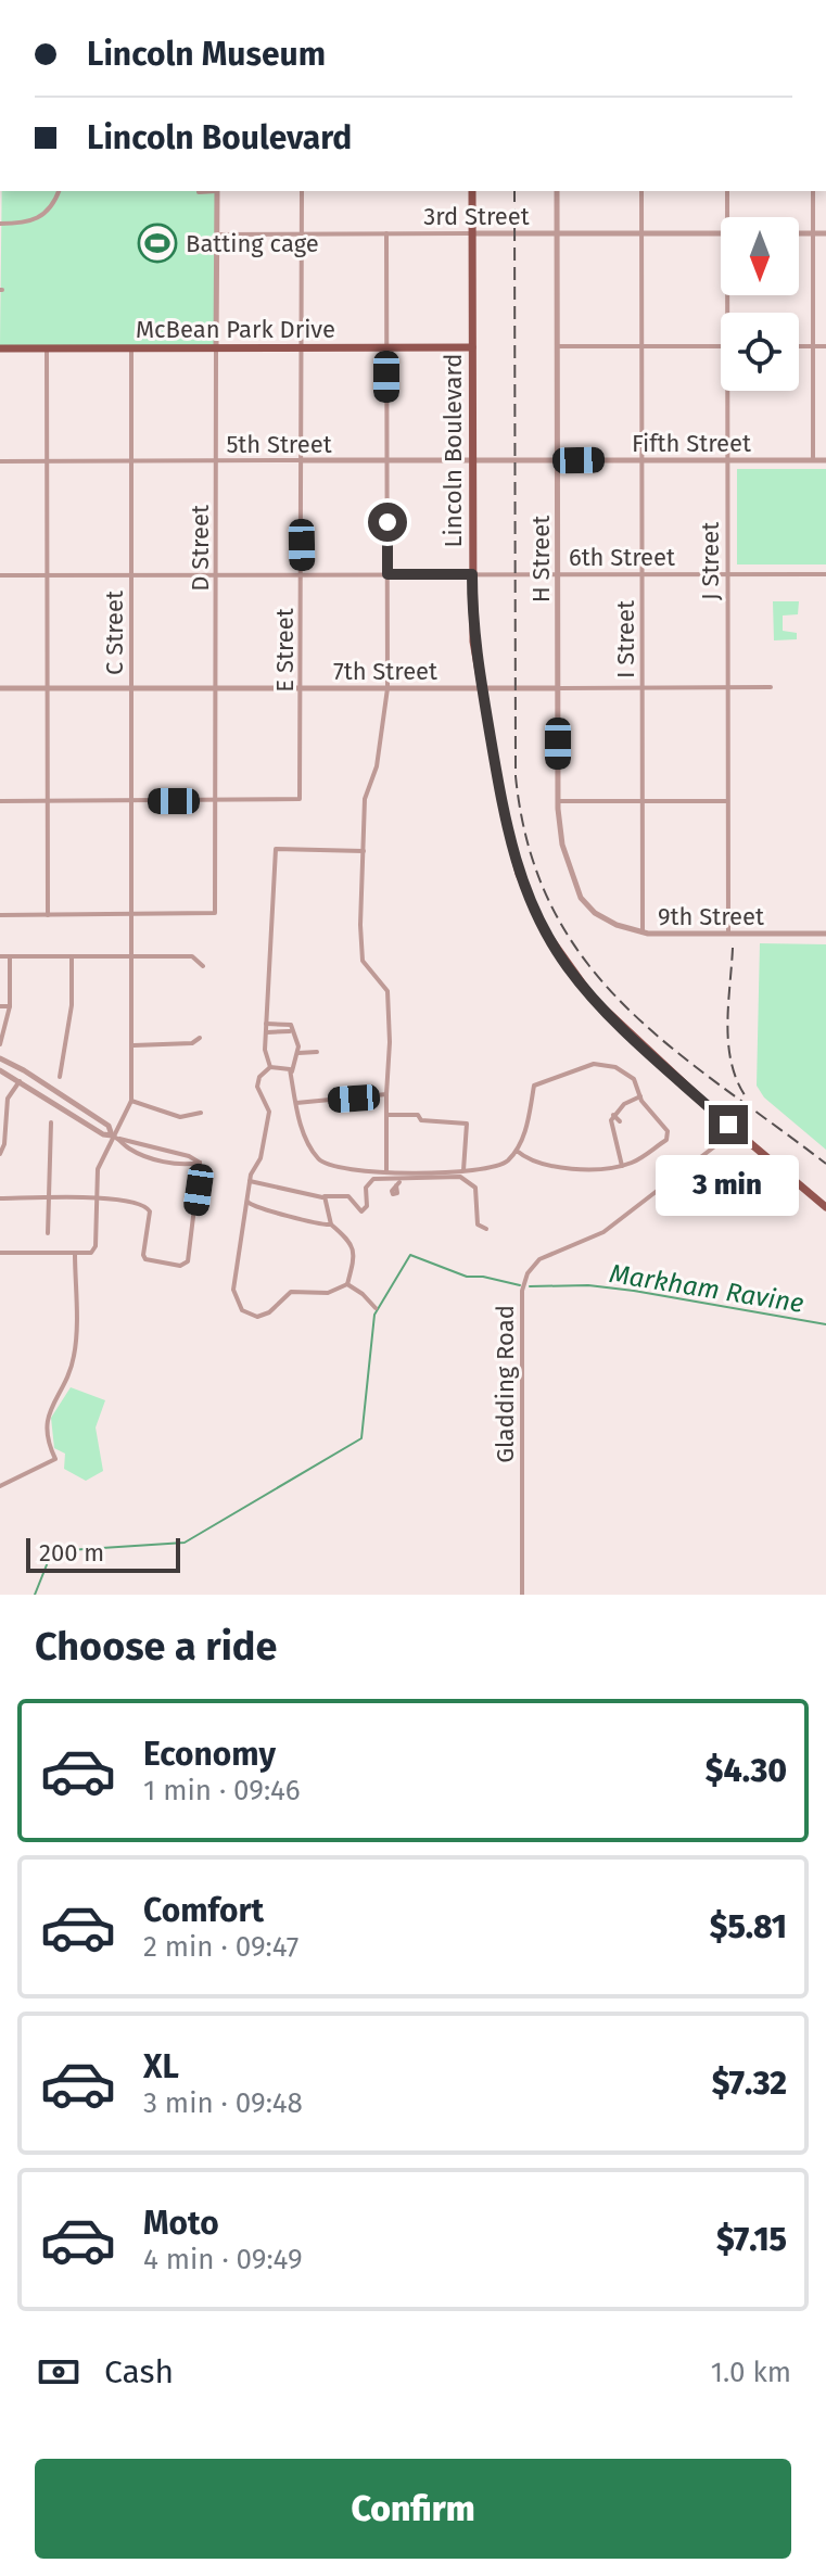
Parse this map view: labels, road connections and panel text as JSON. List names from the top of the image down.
{
  "streets": {
    "main road": ["McBean Park Drive", "Lincoln Boulevard"],
    "street": [
      "3rd Street",
      "Fifth Street",
      "5th Street",
      "D Street",
      "6th Street",
      "H Street",
      "J Street",
      "C Street",
      "I Street",
      "E Street",
      "7th Street",
      "9th Street",
      "Gladding Road"
    ]
  },
  "crossings": [
    ["3rd Street", "Lincoln Boulevard"],
    ["3rd Street", "D Street"],
    ["3rd Street", "H Street"],
    ["3rd Street", "I Street"],
    ["3rd Street", "E Street"],
    ["McBean Park Drive", "Lincoln Boulevard"],
    ["McBean Park Drive", "D Street"],
    ["McBean Park Drive", "C Street"],
    ["McBean Park Drive", "E Street"],
    ["Fifth Street", "5th Street"],
    ["Fifth Street", "H Street"],
    ["Fifth Street", "J Street"],
    ["Fifth Street", "I Street"],
    ["5th Street", "Lincoln Boulevard"],
    ["5th Street", "D Street"],
    ["5th Street", "H Street"],
    ["5th Street", "C Street"],
    ["5th Street", "E Street"],
    ["Lincoln Boulevard", "6th Street"],
    ["Lincoln Boulevard", "7th Street"],
    ["Lincoln Boulevard", "Gladding Road"],
    ["D Street", "6th Street"],
    ["D Street", "C Street"],
    ["D Street", "E Street"],
    ["D Street", "7th Street"],
    ["6th Street", "H Street"],
    ["6th Street", "J Street"],
    ["6th Street", "C Street"],
    ["6th Street", "I Street"],
    ["6th Street", "E Street"],
    ["H Street", "7th Street"],
    ["H Street", "9th Street"],
    ["J Street", "7th Street"],
    ["J Street", "9th Street"],
    ["C Street", "7th Street"],
    ["I Street", "7th Street"],
    ["I Street", "9th Street"],
    ["E Street", "7th Street"]
  ],
  "water": ["Markham Ravine"],
  "places": {
    "sports": ["Batting cage"]
  },
  "scale_bar": "200 m",
  "north": "bottom",
  "page": {
    "banner": ["Lincoln Museum", "Lincoln Boulevard"],
    "bubble": "3 min",
    "scale": "200 m",
    "heading": "Choose a ride",
    "list": [
      {
        "name": "Economy",
        "note": "1 min · 09:46",
        "value": "$4.30"
      },
      {
        "name": "Comfort",
        "note": "2 min · 09:47",
        "value": "$5.81"
      },
      {
        "name": "XL",
        "note": "3 min · 09:48",
        "value": "$7.32"
      },
      {
        "name": "Moto",
        "note": "4 min · 09:49",
        "value": "$7.15"
      }
    ],
    "pay": ["Cash", "1.0 km"],
    "buttons": "Confirm"
  }
}
